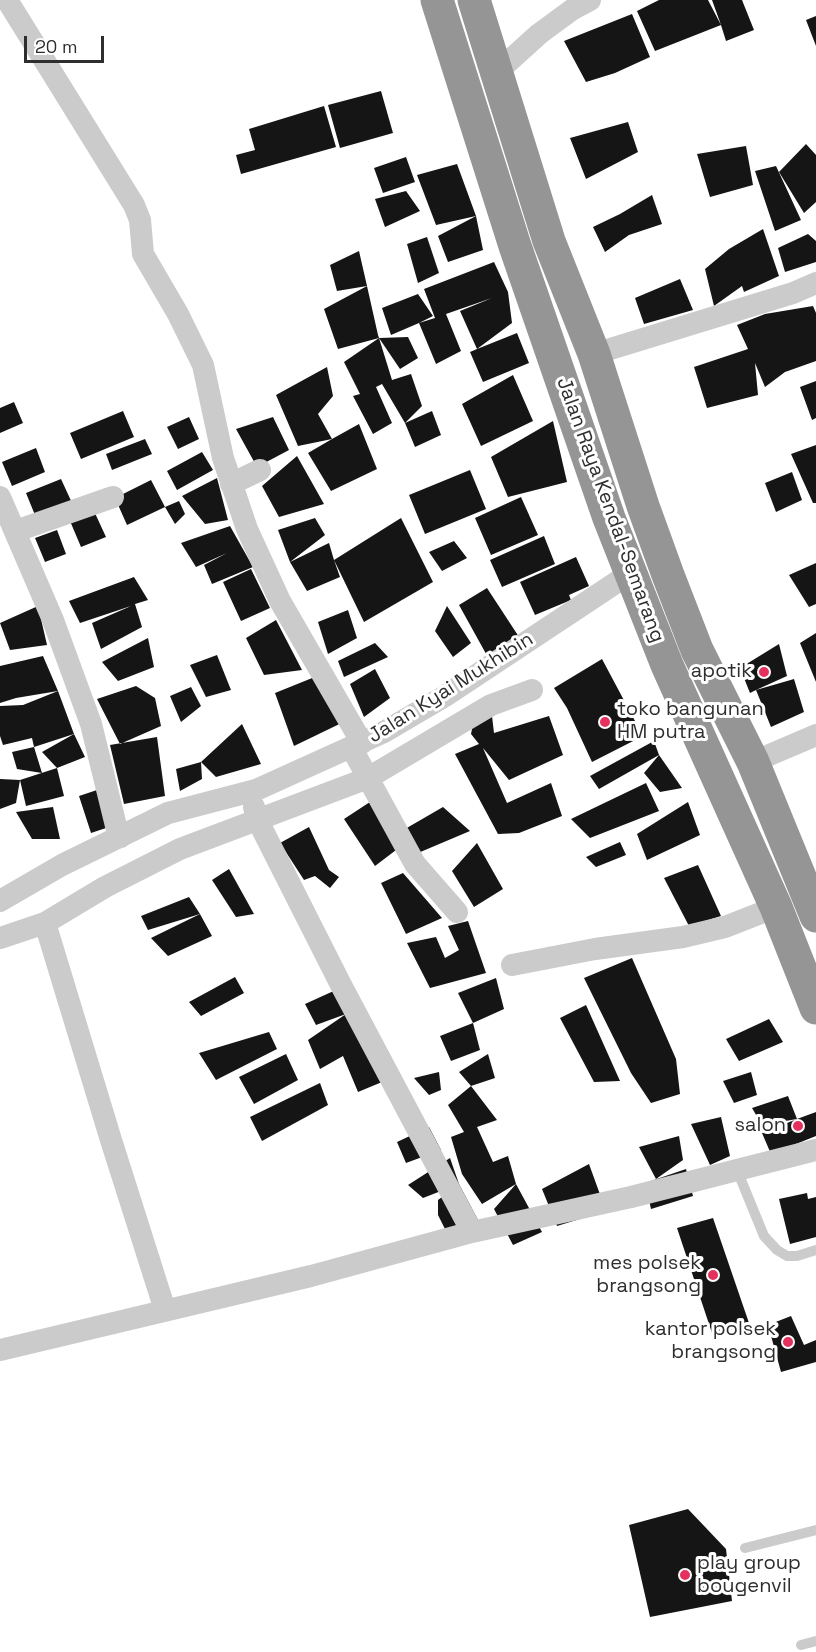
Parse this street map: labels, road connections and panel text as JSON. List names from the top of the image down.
{
  "streets": {
    "highway": ["Jalan Raya Kendal-Semarang"],
    "street": ["Jalan Kyai Mukhibin"]
  },
  "crossings": [
    ["Jalan Raya Kendal-Semarang", "Jalan Kyai Mukhibin"]
  ],
  "places": [
    "apotik",
    "toko bangunan HM putra",
    "salon",
    "mes polsek brangsong",
    "kantor polsek brangsong",
    "play group bougenvil"
  ],
  "scale_bar": "20 m"
}
